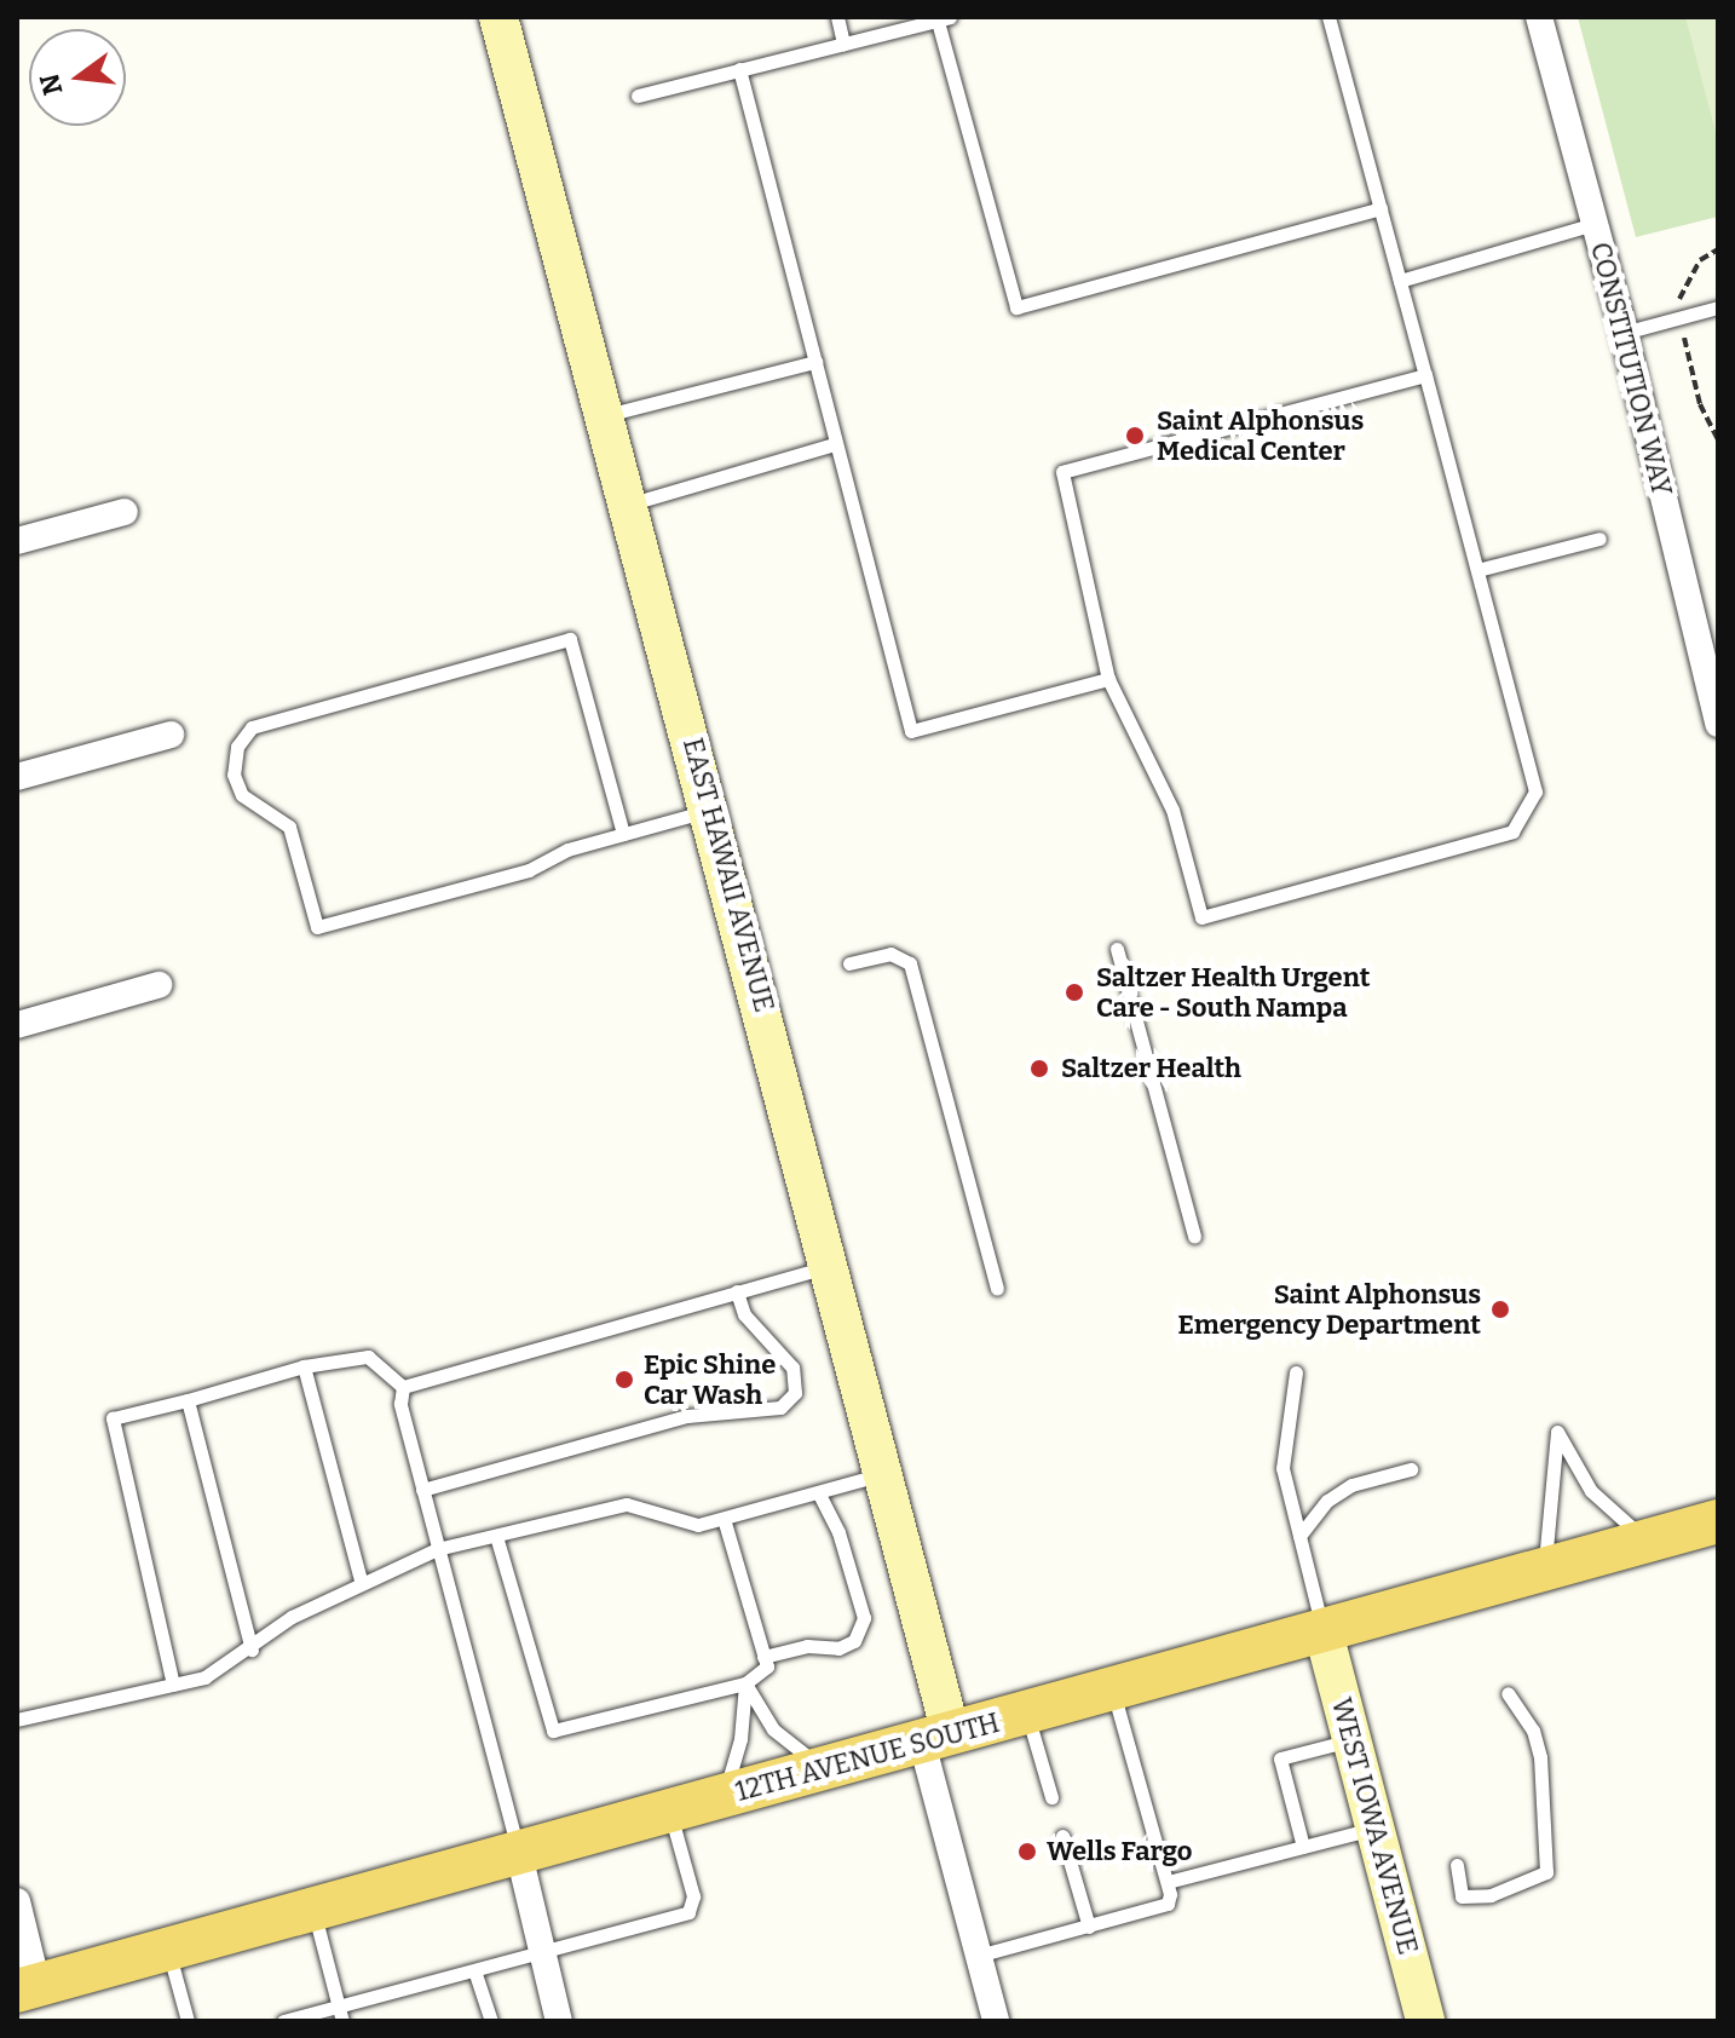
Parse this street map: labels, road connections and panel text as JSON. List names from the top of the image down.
{
  "streets": {
    "main road": ["12TH AVENUE SOUTH"],
    "street": ["CONSTITUTION WAY", "EAST HAWAII AVENUE", "WEST IOWA AVENUE"]
  },
  "crossings": [
    ["EAST HAWAII AVENUE", "12TH AVENUE SOUTH"],
    ["12TH AVENUE SOUTH", "WEST IOWA AVENUE"]
  ],
  "places": [
    "Saint Alphonsus Medical Center",
    "Saltzer Health Urgent Care - South Nampa",
    "Saltzer Health",
    "Saint Alphonsus Emergency Department",
    "Epic Shine Car Wash",
    "Wells Fargo"
  ],
  "north": "left"
}
